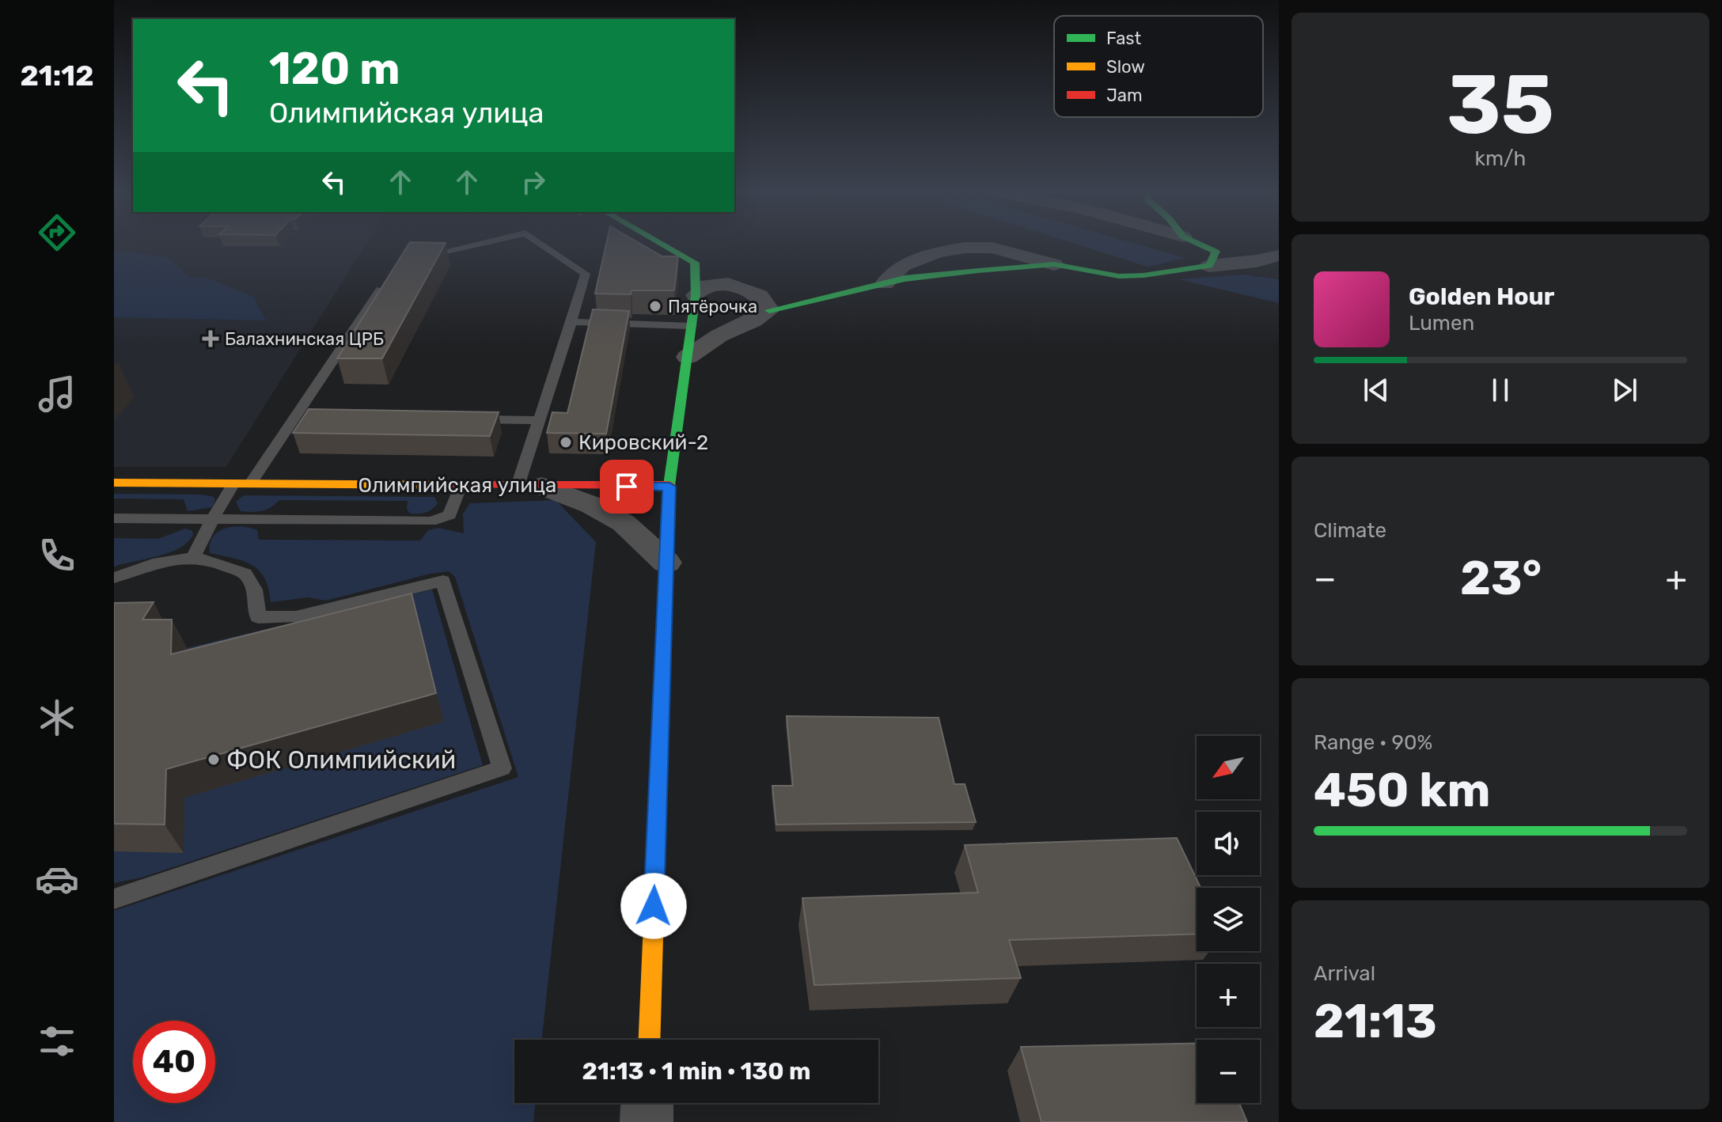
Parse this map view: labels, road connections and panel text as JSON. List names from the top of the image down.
{
  "streets": {
    "street": ["Олимпийская улица"]
  },
  "places": {
    "other": ["Пятёрочка", "Кировский-2", "ФОК Олимпийский"],
    "health": ["Балахнинская ЦРБ"]
  },
  "legend": ["Fast", "Slow", "Jam"],
  "north": "bottom left",
  "page": {
    "tabs": "21:12",
    "tile": [
      ["35", "km/h"],
      "Climate",
      ["Range · 90%", "450 km"],
      ["Arrival", "21:13"]
    ],
    "turn": ["120 m", "Олимпийская улица"],
    "song": ["Golden Hour", "Lumen"],
    "heat": ["−", "23°", "+"],
    "map_buttons": ["+", "−"],
    "limit": "40",
    "trip": "21:13 · 1 min · 130 m"
  }
}
